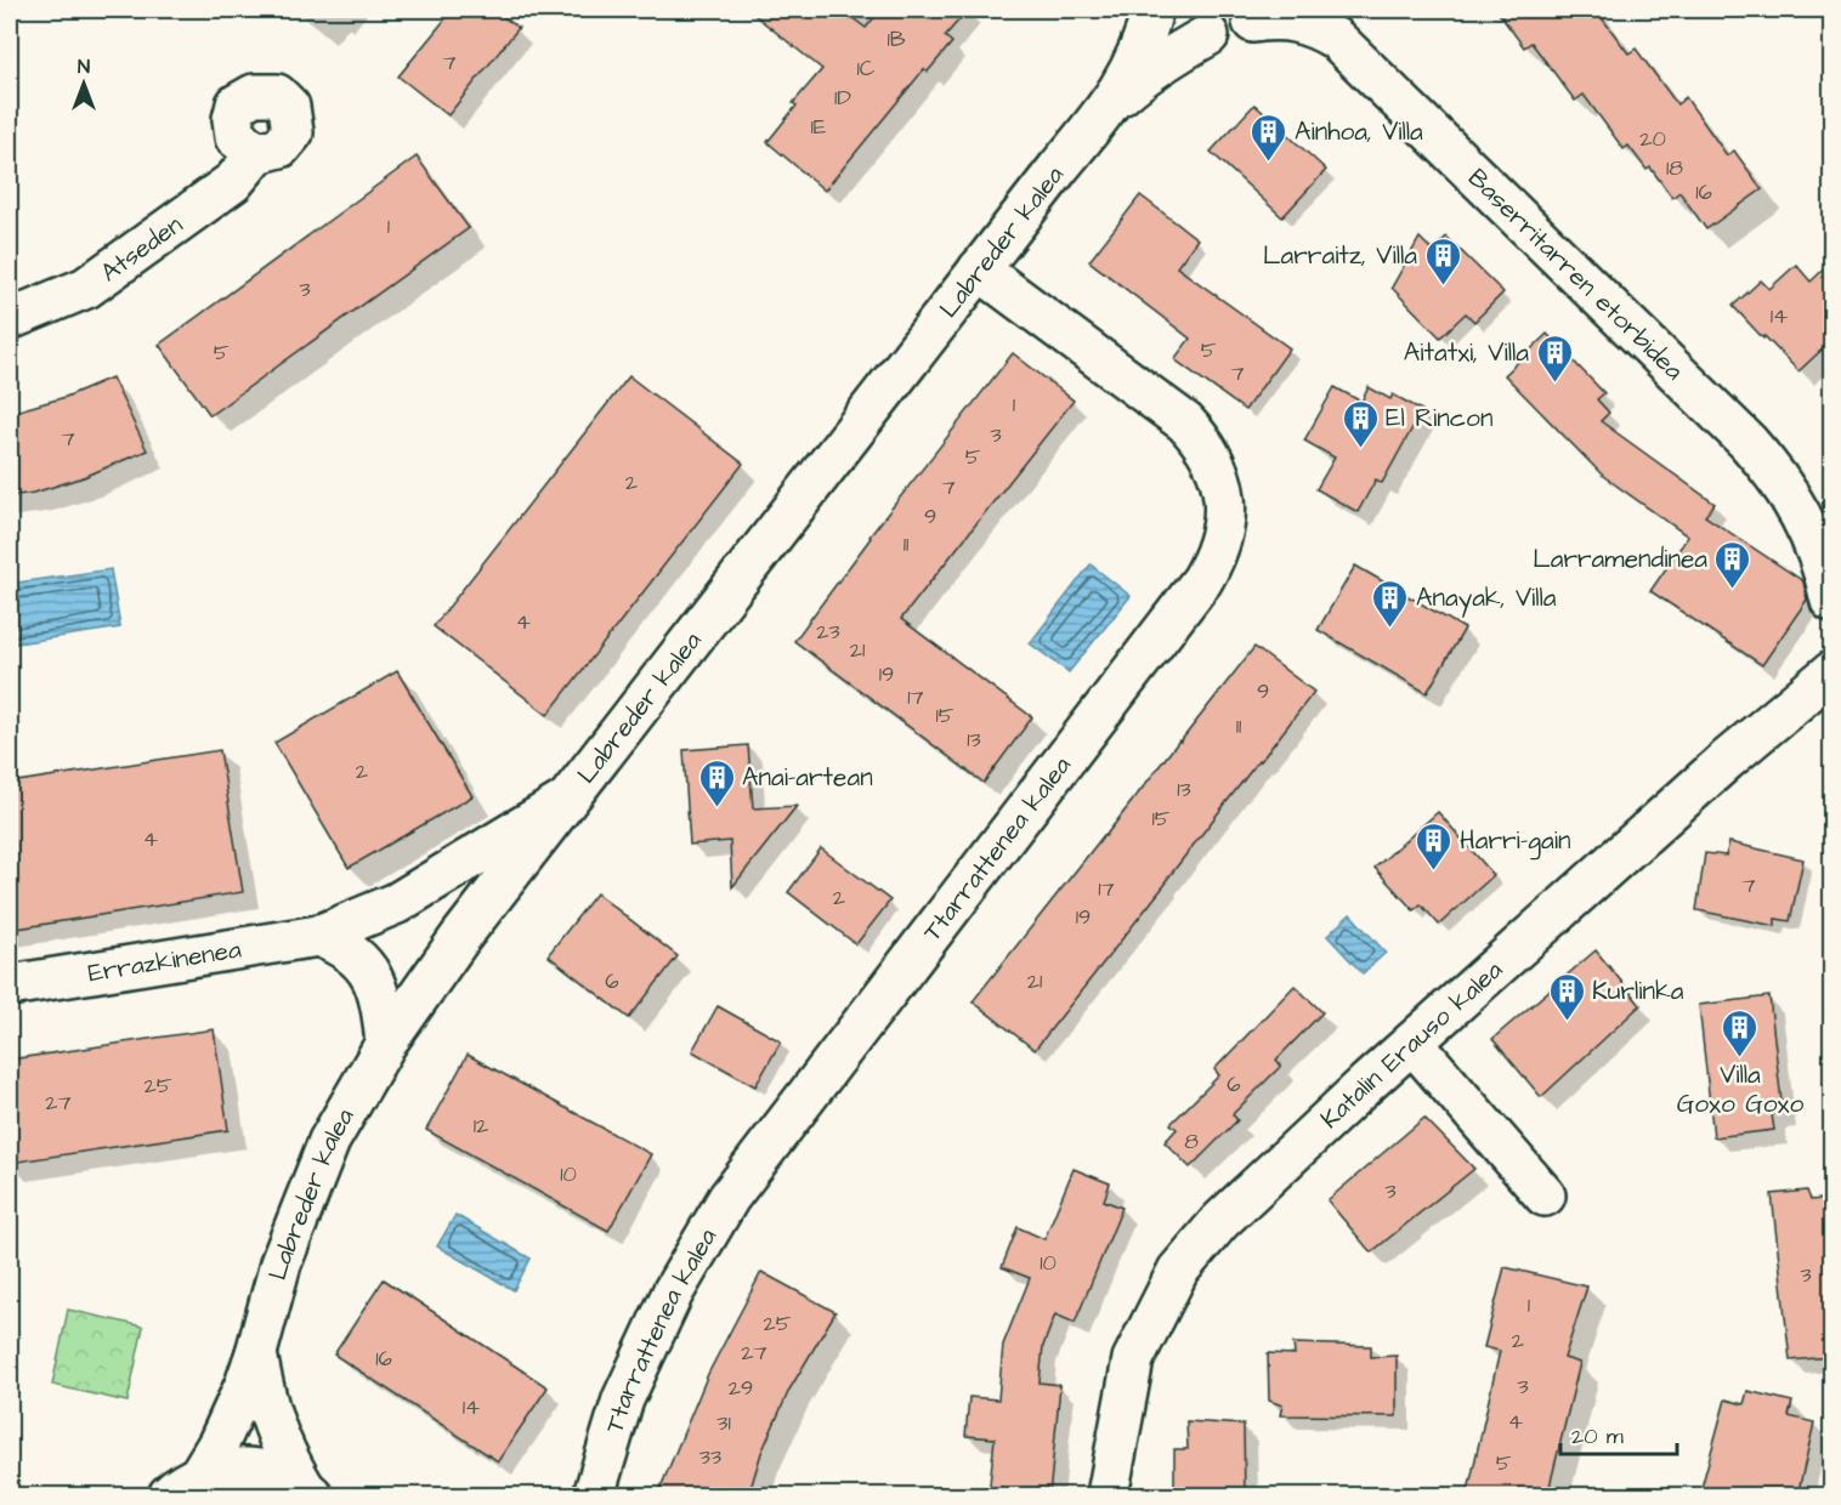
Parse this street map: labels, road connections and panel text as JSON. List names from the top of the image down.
{
  "streets": {
    "street": [
      "Labreder kalea",
      "Atseden",
      "Baserritarren etorbidea",
      "Ttarrattenea kalea",
      "Errazkinenea",
      "Katalin Erauso kalea"
    ]
  },
  "crossings": [
    ["Labreder kalea", "Baserritarren etorbidea"],
    ["Labreder kalea", "Ttarrattenea kalea"],
    ["Labreder kalea", "Errazkinenea"]
  ],
  "places": {
    "building": [
      "Ainhoa, Villa",
      "Larraitz, Villa",
      "Aitatxi, Villa",
      "El Rincon",
      "Larramendinea",
      "Anayak, Villa",
      "Anai-artean",
      "Harri-gain",
      "Kurlinka",
      "Villa Goxo Goxo"
    ]
  },
  "house_numbers": [
    "1B",
    "7",
    "1C",
    "1D",
    "1E",
    "20",
    "18",
    "16",
    "1",
    "3",
    "14",
    "5",
    "5",
    "7",
    "1",
    "3",
    "7",
    "5",
    "2",
    "7",
    "9",
    "11",
    "4",
    "23",
    "21",
    "19",
    "9",
    "17",
    "15",
    "11",
    "13",
    "2",
    "13",
    "15",
    "4",
    "7",
    "17",
    "2",
    "19",
    "6",
    "21",
    "6",
    "25",
    "27",
    "12",
    "8",
    "10",
    "3",
    "10",
    "3",
    "1",
    "25",
    "2",
    "27",
    "16",
    "3",
    "29",
    "14",
    "4",
    "31",
    "33",
    "5"
  ],
  "scale_bar": "20 m",
  "north": "top"
}
